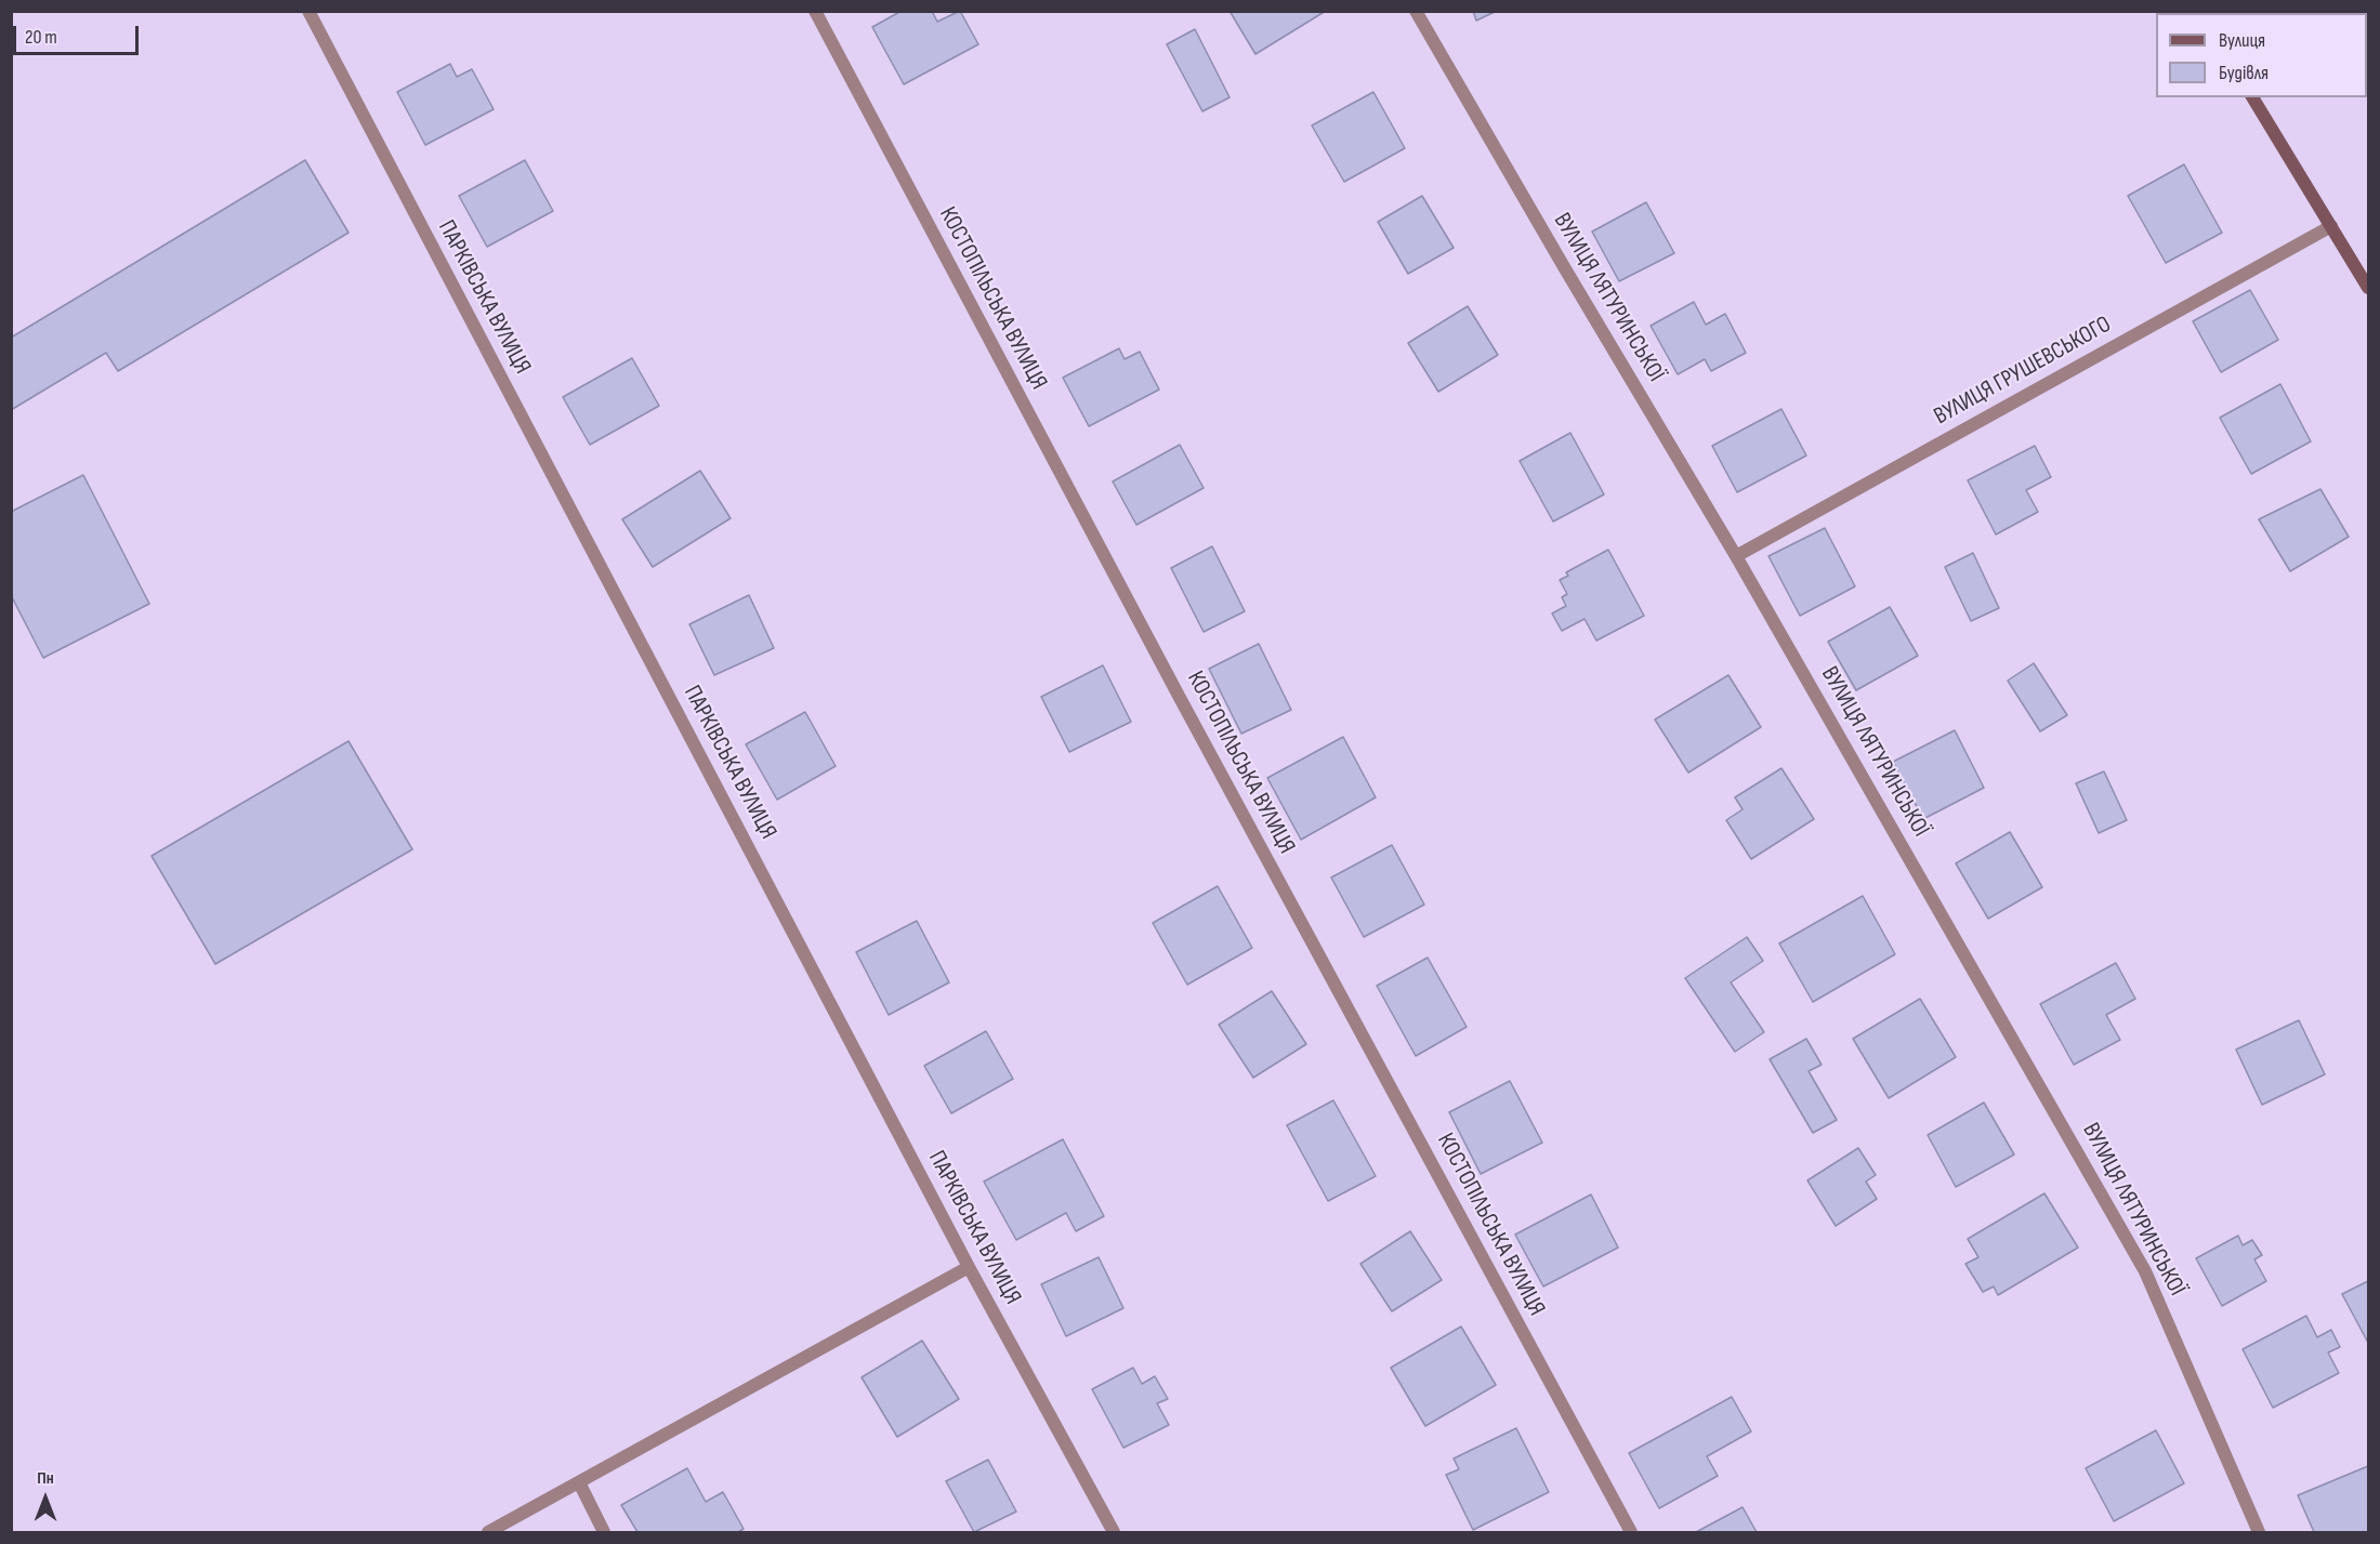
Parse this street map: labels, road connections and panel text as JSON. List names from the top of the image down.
{
  "streets": {
    "street": [
      "ПАРКІВСЬКА ВУЛИЦЯ",
      "ВУЛИЦЯ ЛЯТУРИНСЬКОЇ",
      "КОСТОПІЛЬСЬКА ВУЛИЦЯ",
      "ВУЛИЦЯ ГРУШЕВСЬКОГО"
    ]
  },
  "crossings": [
    ["ВУЛИЦЯ ЛЯТУРИНСЬКОЇ", "ВУЛИЦЯ ГРУШЕВСЬКОГО"]
  ],
  "legend": ["Вулиця", "Будівля"],
  "scale_bar": "20 m",
  "north": "top"
}
